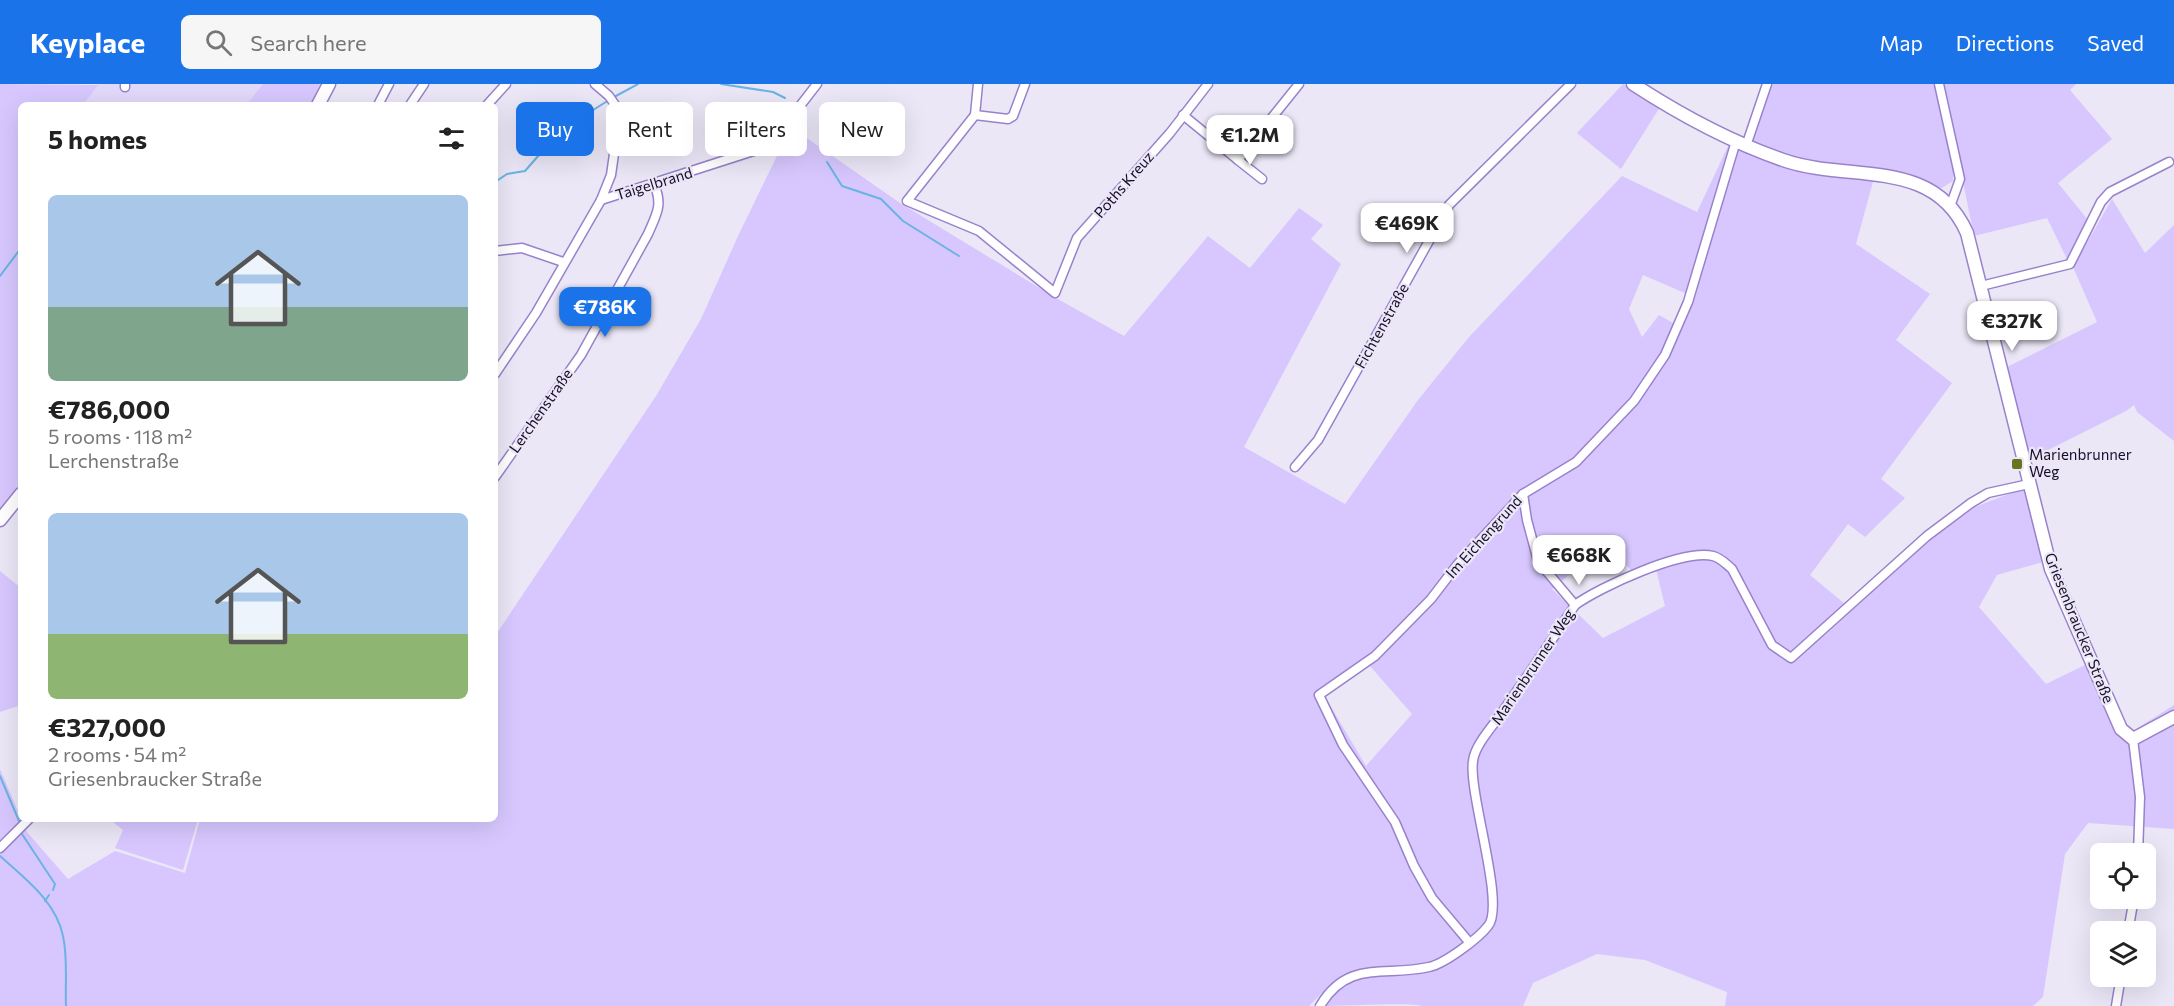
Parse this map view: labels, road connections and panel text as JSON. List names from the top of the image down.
{
  "streets": {
    "street": [
      "Taigelbrand",
      "Poths Kreuz",
      "Fichtenstraße",
      "Lerchenstraße",
      "Im Eichengrund",
      "Griesenbraucker Straße",
      "Marienbrunner Weg"
    ]
  },
  "crossings": [
    ["Taigelbrand", "Lerchenstraße"],
    ["Im Eichengrund", "Griesenbraucker Straße"],
    ["Im Eichengrund", "Marienbrunner Weg"],
    ["Griesenbraucker Straße", "Marienbrunner Weg"]
  ],
  "places": {
    "transit": ["Marienbrunner Weg"]
  },
  "page": {
    "header": "Keyplace",
    "search": "Search here",
    "nav": ["Map", "Directions", "Saved"],
    "chip": [
      "Buy",
      "Rent",
      "Filters",
      "New"
    ],
    "heading": "5 homes",
    "price": [
      "€1.2M",
      "€469K",
      "€786K",
      "€327K",
      "€668K"
    ],
    "list": [
      {
        "name": "€786,000",
        "note": "5 rooms · 118 m² · Lerchenstraße"
      },
      {
        "name": "€327,000",
        "note": "2 rooms · 54 m² · Griesenbraucker Straße"
      }
    ]
  }
}
